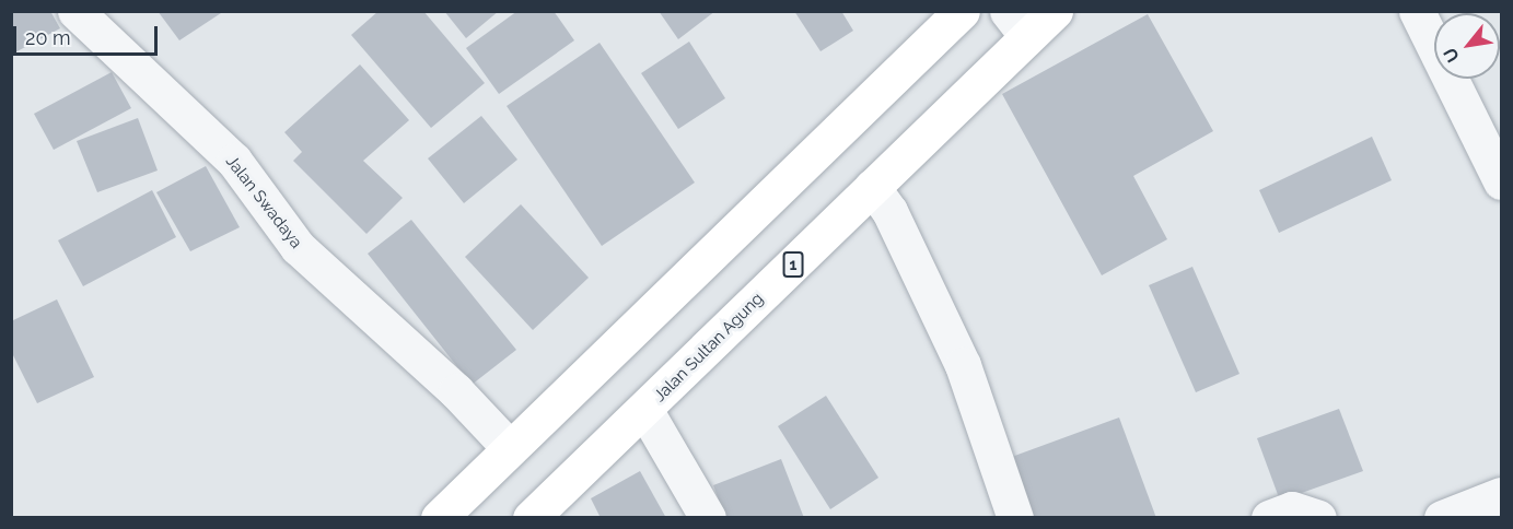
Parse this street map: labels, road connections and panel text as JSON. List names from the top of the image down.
{
  "streets": {
    "highway": ["1", "Jalan Sultan Agung"],
    "street": ["Jalan Swadaya"]
  },
  "scale_bar": "20 m",
  "north": "bottom left"
}
